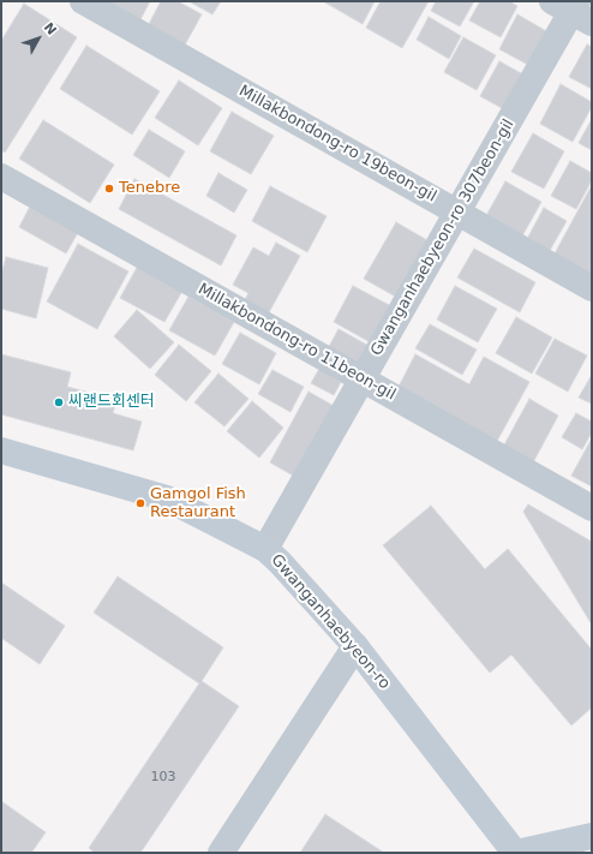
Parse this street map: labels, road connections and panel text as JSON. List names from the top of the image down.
{
  "streets": {
    "main road": ["Gwanganhaebyeon-ro"],
    "street": ["Millakbondong-ro 19beon-gil", "Gwanganhaebyeon-ro 307beon-gil", "Millakbondong-ro 11beon-gil"]
  },
  "crossings": [
    ["Millakbondong-ro 19beon-gil", "Gwanganhaebyeon-ro 307beon-gil"],
    ["Gwanganhaebyeon-ro 307beon-gil", "Millakbondong-ro 11beon-gil"],
    ["Gwanganhaebyeon-ro 307beon-gil", "Gwanganhaebyeon-ro"]
  ],
  "places": ["Tenebre", "씨랜드회센터", "Gamgol Fish Restaurant"],
  "house_numbers": ["103"],
  "north": "top right"
}
